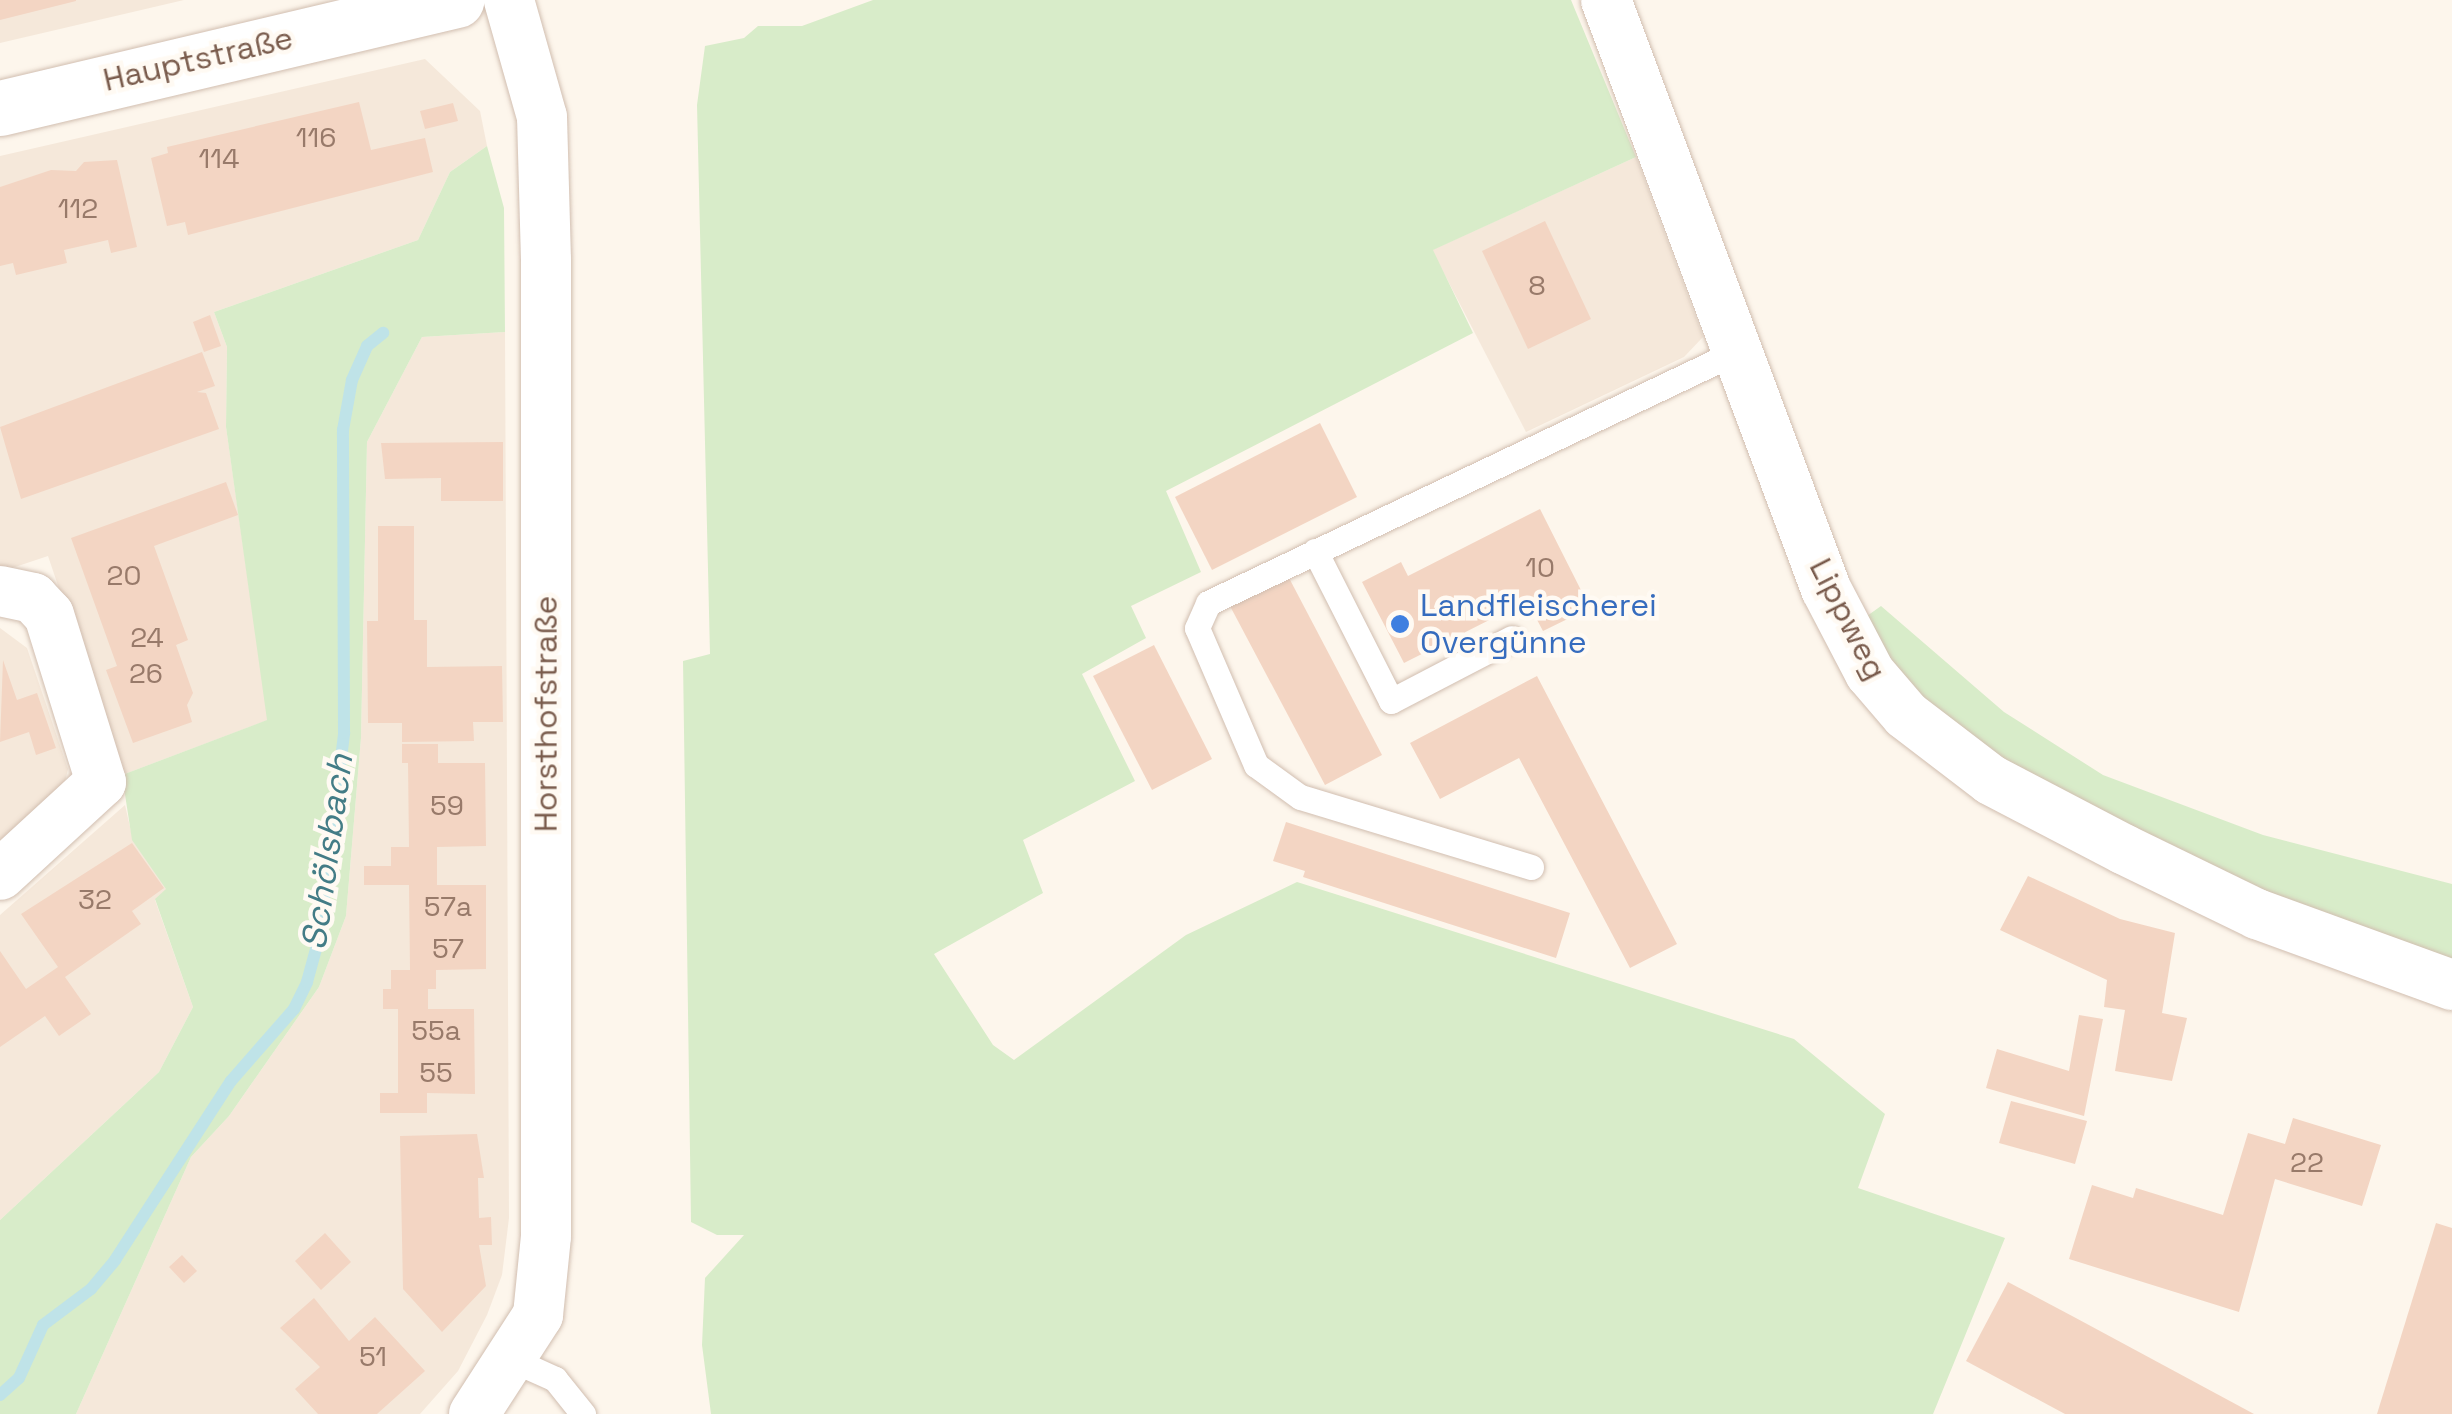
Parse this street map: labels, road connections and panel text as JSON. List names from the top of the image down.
{
  "streets": {
    "street": ["Hauptstraße", "Lippweg", "Horsthofstraße"]
  },
  "water": ["Schölsbach"],
  "places": ["Landfleischerei Overgünne"],
  "house_numbers": [
    "116",
    "114",
    "112",
    "8",
    "10",
    "20",
    "24",
    "26",
    "59",
    "32",
    "57a",
    "57",
    "55a",
    "55",
    "22",
    "51"
  ]
}
